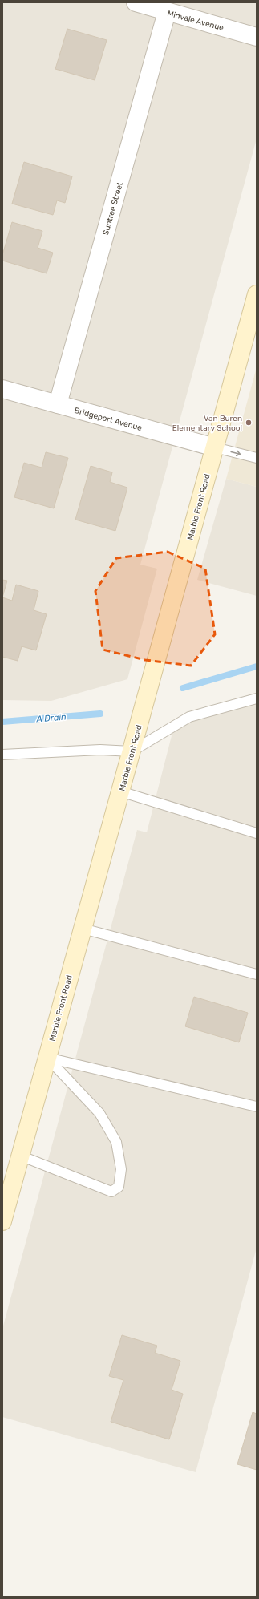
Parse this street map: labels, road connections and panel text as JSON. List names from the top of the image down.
{
  "streets": {
    "street": [
      "Midvale Avenue",
      "Suntree Street",
      "Bridgeport Avenue",
      "Marble Front Road"
    ]
  },
  "crossings": [
    ["Midvale Avenue", "Suntree Street"],
    ["Suntree Street", "Bridgeport Avenue"],
    ["Bridgeport Avenue", "Marble Front Road"]
  ],
  "water": ["A Drain"],
  "places": ["Van Buren Elementary School"]
}
